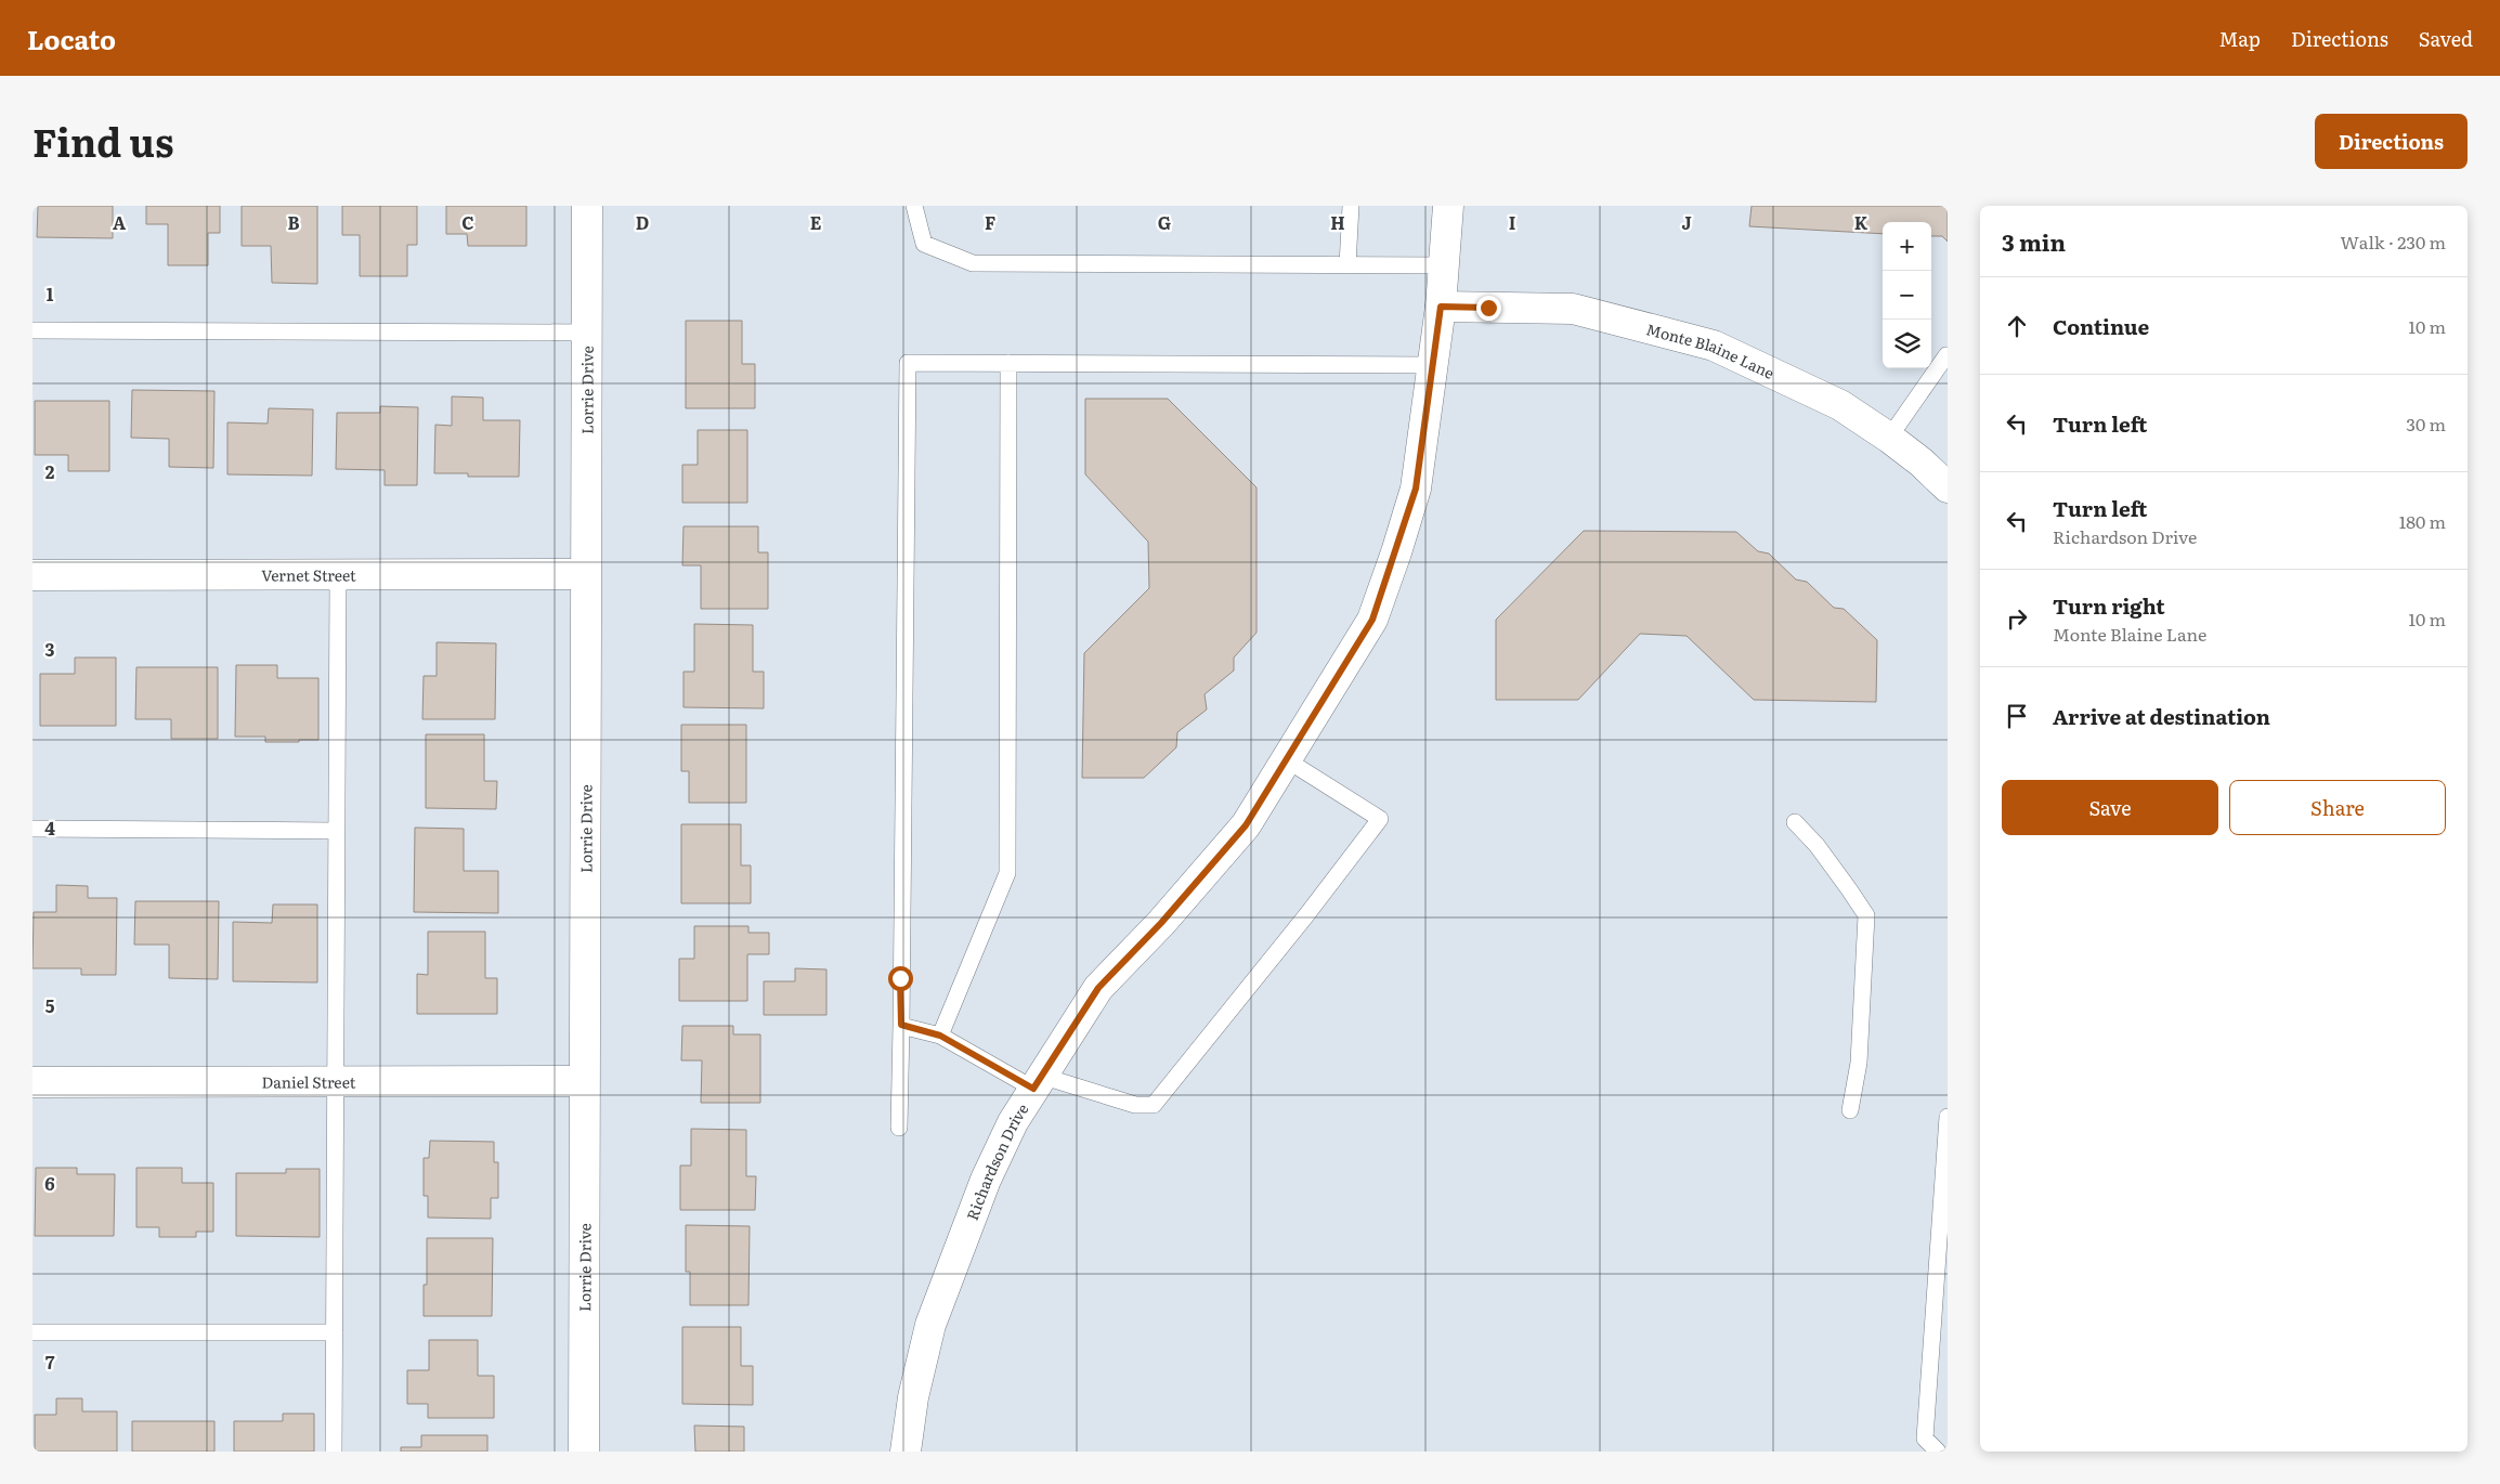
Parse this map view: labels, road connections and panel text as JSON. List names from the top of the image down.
{
  "streets": {
    "street": [
      "Monte Blaine Lane",
      "Lorrie Drive",
      "Vernet Street",
      "Daniel Street",
      "Richardson Drive"
    ]
  },
  "crossings": [
    ["Monte Blaine Lane", "Richardson Drive"],
    ["Lorrie Drive", "Vernet Street"],
    ["Lorrie Drive", "Daniel Street"]
  ],
  "page": {
    "header": "Locato",
    "nav": ["Map", "Directions", "Saved"],
    "title": "Find us",
    "buttons": [
      "Directions",
      ["Save", "Share"]
    ],
    "heading": ["3 min", "Walk · 230 m"],
    "map_buttons": ["+", "−"],
    "list": [
      ["Continue", "10 m"],
      ["Turn left", "30 m"],
      ["Turn left", "Richardson Drive", "180 m"],
      ["Turn right", "Monte Blaine Lane", "10 m"],
      "Arrive at destination"
    ]
  },
  "grid": {
    "columns": [
      "A",
      "B",
      "C",
      "D",
      "E",
      "F",
      "G",
      "H",
      "I",
      "J",
      "K"
    ],
    "rows": [
      "1",
      "2",
      "3",
      "4",
      "5",
      "6",
      "7"
    ]
  }
}
